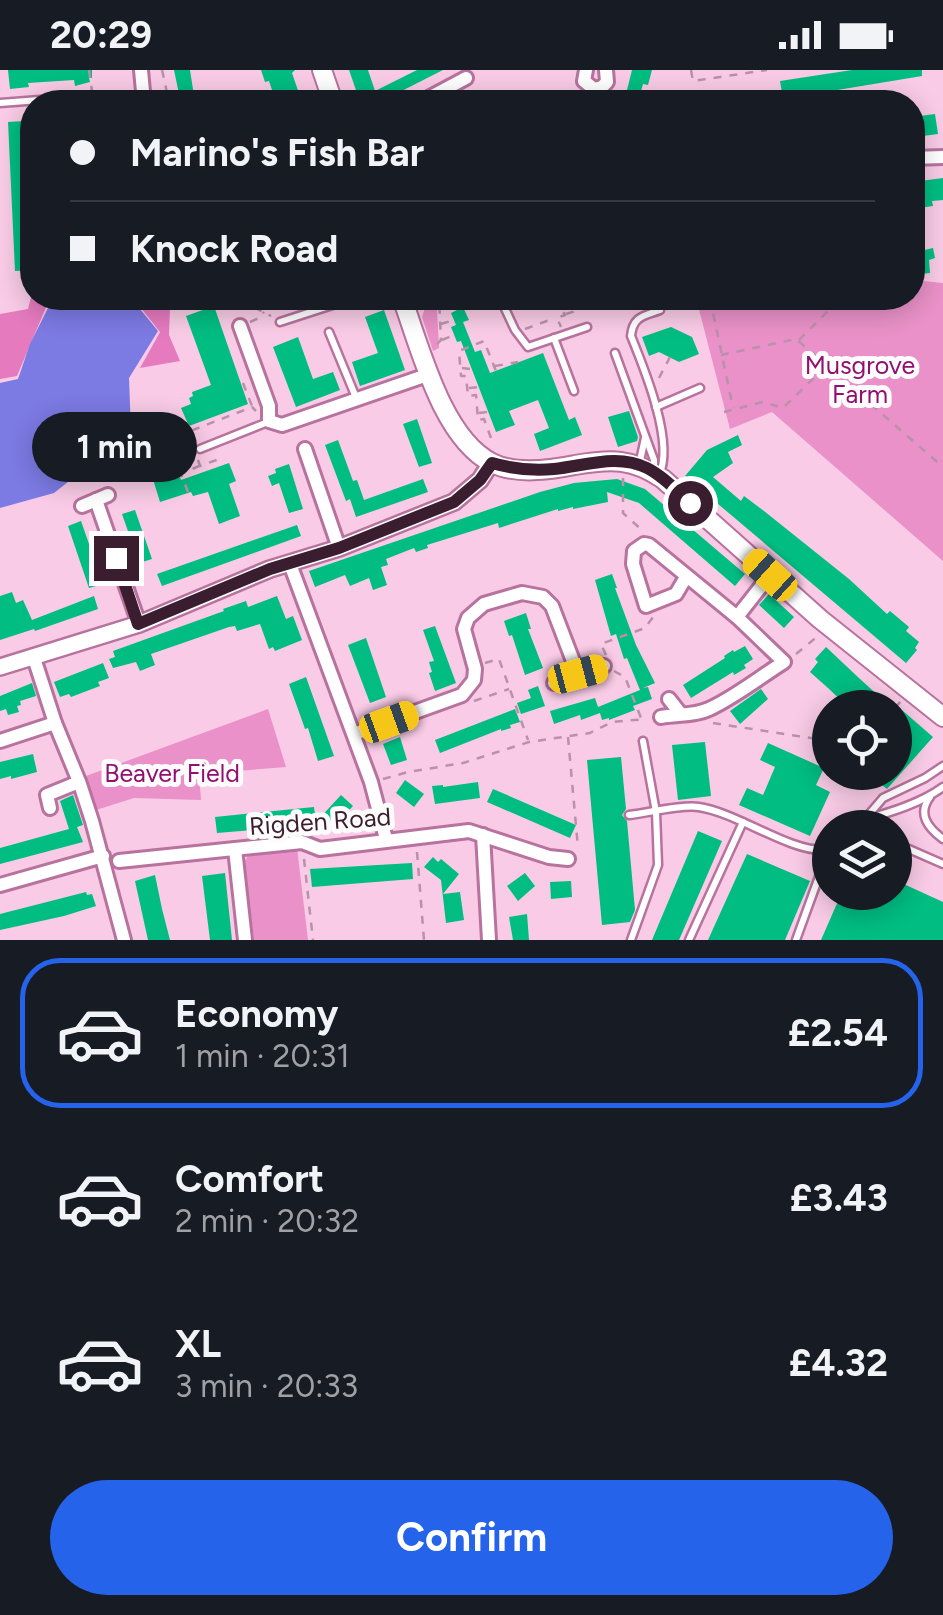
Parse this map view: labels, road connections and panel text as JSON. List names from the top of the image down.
{
  "streets": {
    "street": ["Rigden Road"]
  },
  "parks": ["Musgrove Farm", "Beaver Field"],
  "page": {
    "status": "20:29",
    "banner": ["Marino's Fish Bar", "Knock Road"],
    "bubble": "1 min",
    "list": [
      {
        "name": "Economy",
        "note": "1 min · 20:31",
        "value": "£2.54"
      },
      {
        "name": "Comfort",
        "note": "2 min · 20:32",
        "value": "£3.43"
      },
      {
        "name": "XL",
        "note": "3 min · 20:33",
        "value": "£4.32"
      }
    ],
    "buttons": "Confirm"
  }
}
